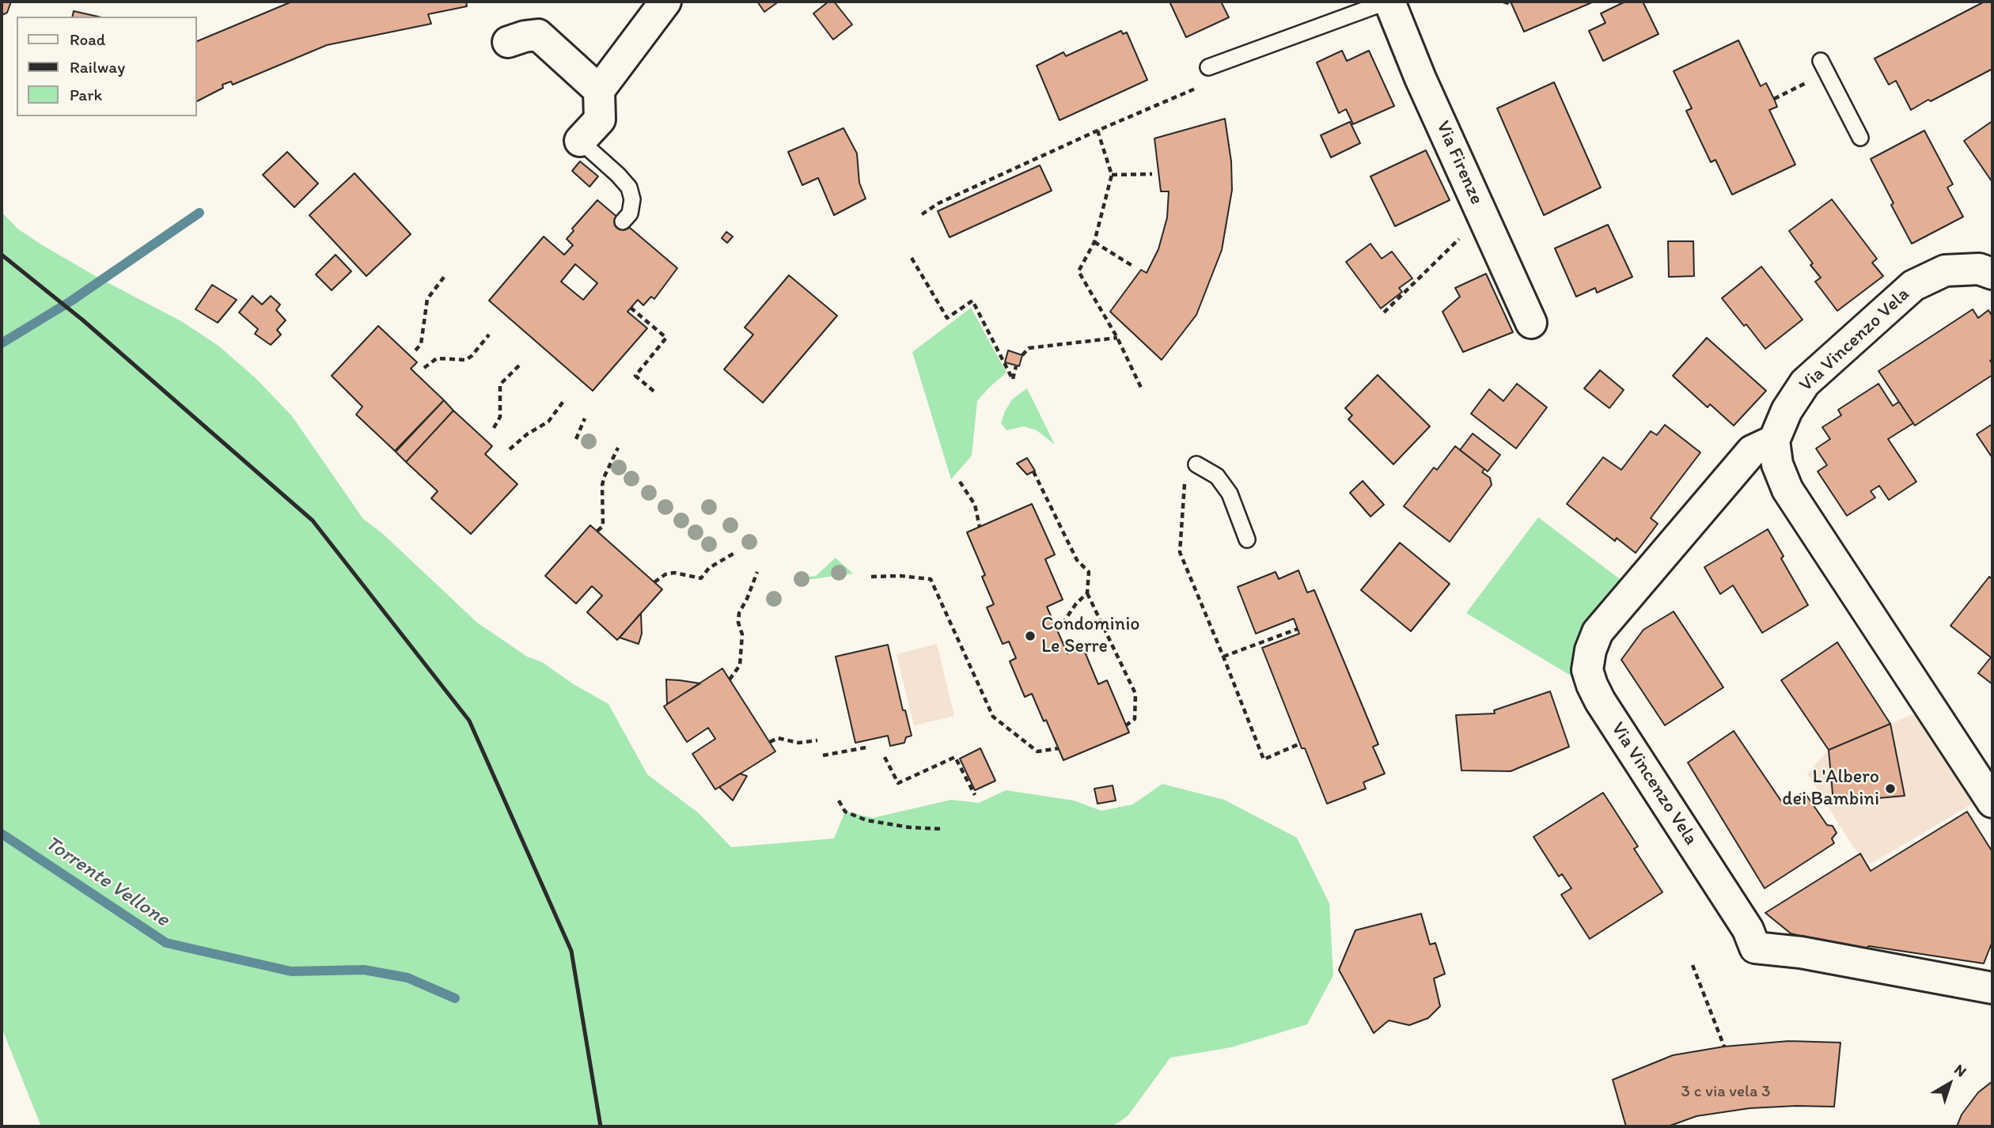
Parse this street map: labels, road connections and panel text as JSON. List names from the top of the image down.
{
  "streets": {
    "street": ["Via Firenze", "Via Vincenzo Vela"]
  },
  "water": ["Torrente Vellone"],
  "places": ["Condominio Le Serre", "L'Albero dei Bambini"],
  "house_numbers": ["3 c via vela 3"],
  "legend": ["Road", "Railway", "Park"],
  "north": "top right"
}
